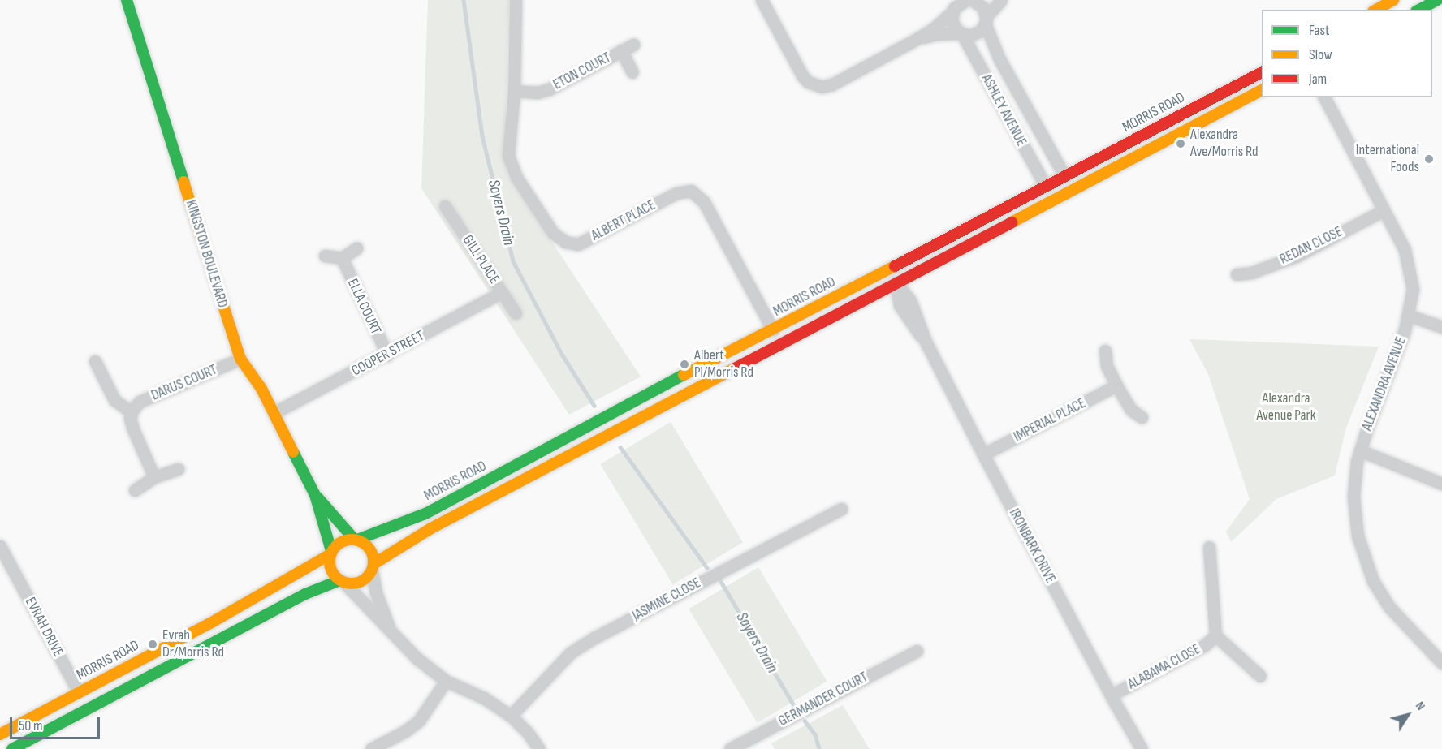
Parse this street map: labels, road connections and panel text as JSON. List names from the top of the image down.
{
  "streets": {
    "street": [
      "ETON COURT",
      "ASHLEY AVENUE",
      "MORRIS ROAD",
      "ALBERT PLACE",
      "REDAN CLOSE",
      "KINGSTON BOULEVARD",
      "GILL PLACE",
      "ELLA COURT",
      "COOPER STREET",
      "DARUS COURT",
      "ALEXANDRA AVENUE",
      "IMPERIAL PLACE",
      "IRONBARK DRIVE",
      "JASMINE CLOSE",
      "EVRAH DRIVE",
      "ALABAMA CLOSE",
      "GERMANDER COURT"
    ]
  },
  "crossings": [
    ["ETON COURT", "ALBERT PLACE"],
    ["ASHLEY AVENUE", "MORRIS ROAD"],
    ["MORRIS ROAD", "ALBERT PLACE"],
    ["MORRIS ROAD", "KINGSTON BOULEVARD"],
    ["MORRIS ROAD", "IRONBARK DRIVE"],
    ["MORRIS ROAD", "EVRAH DRIVE"],
    ["REDAN CLOSE", "ALEXANDRA AVENUE"],
    ["KINGSTON BOULEVARD", "COOPER STREET"],
    ["KINGSTON BOULEVARD", "DARUS COURT"],
    ["GILL PLACE", "COOPER STREET"],
    ["ELLA COURT", "COOPER STREET"],
    ["IMPERIAL PLACE", "IRONBARK DRIVE"],
    ["IRONBARK DRIVE", "ALABAMA CLOSE"]
  ],
  "water": ["Sayers Drain"],
  "parks": ["Alexandra Avenue Park"],
  "places": [
    "Alexandra Ave/Morris Rd",
    "International Foods",
    "Albert Pl/Morris Rd",
    "Evrah Dr/Morris Rd"
  ],
  "legend": ["Fast", "Slow", "Jam"],
  "scale_bar": "50 m",
  "north": "top right"
}
